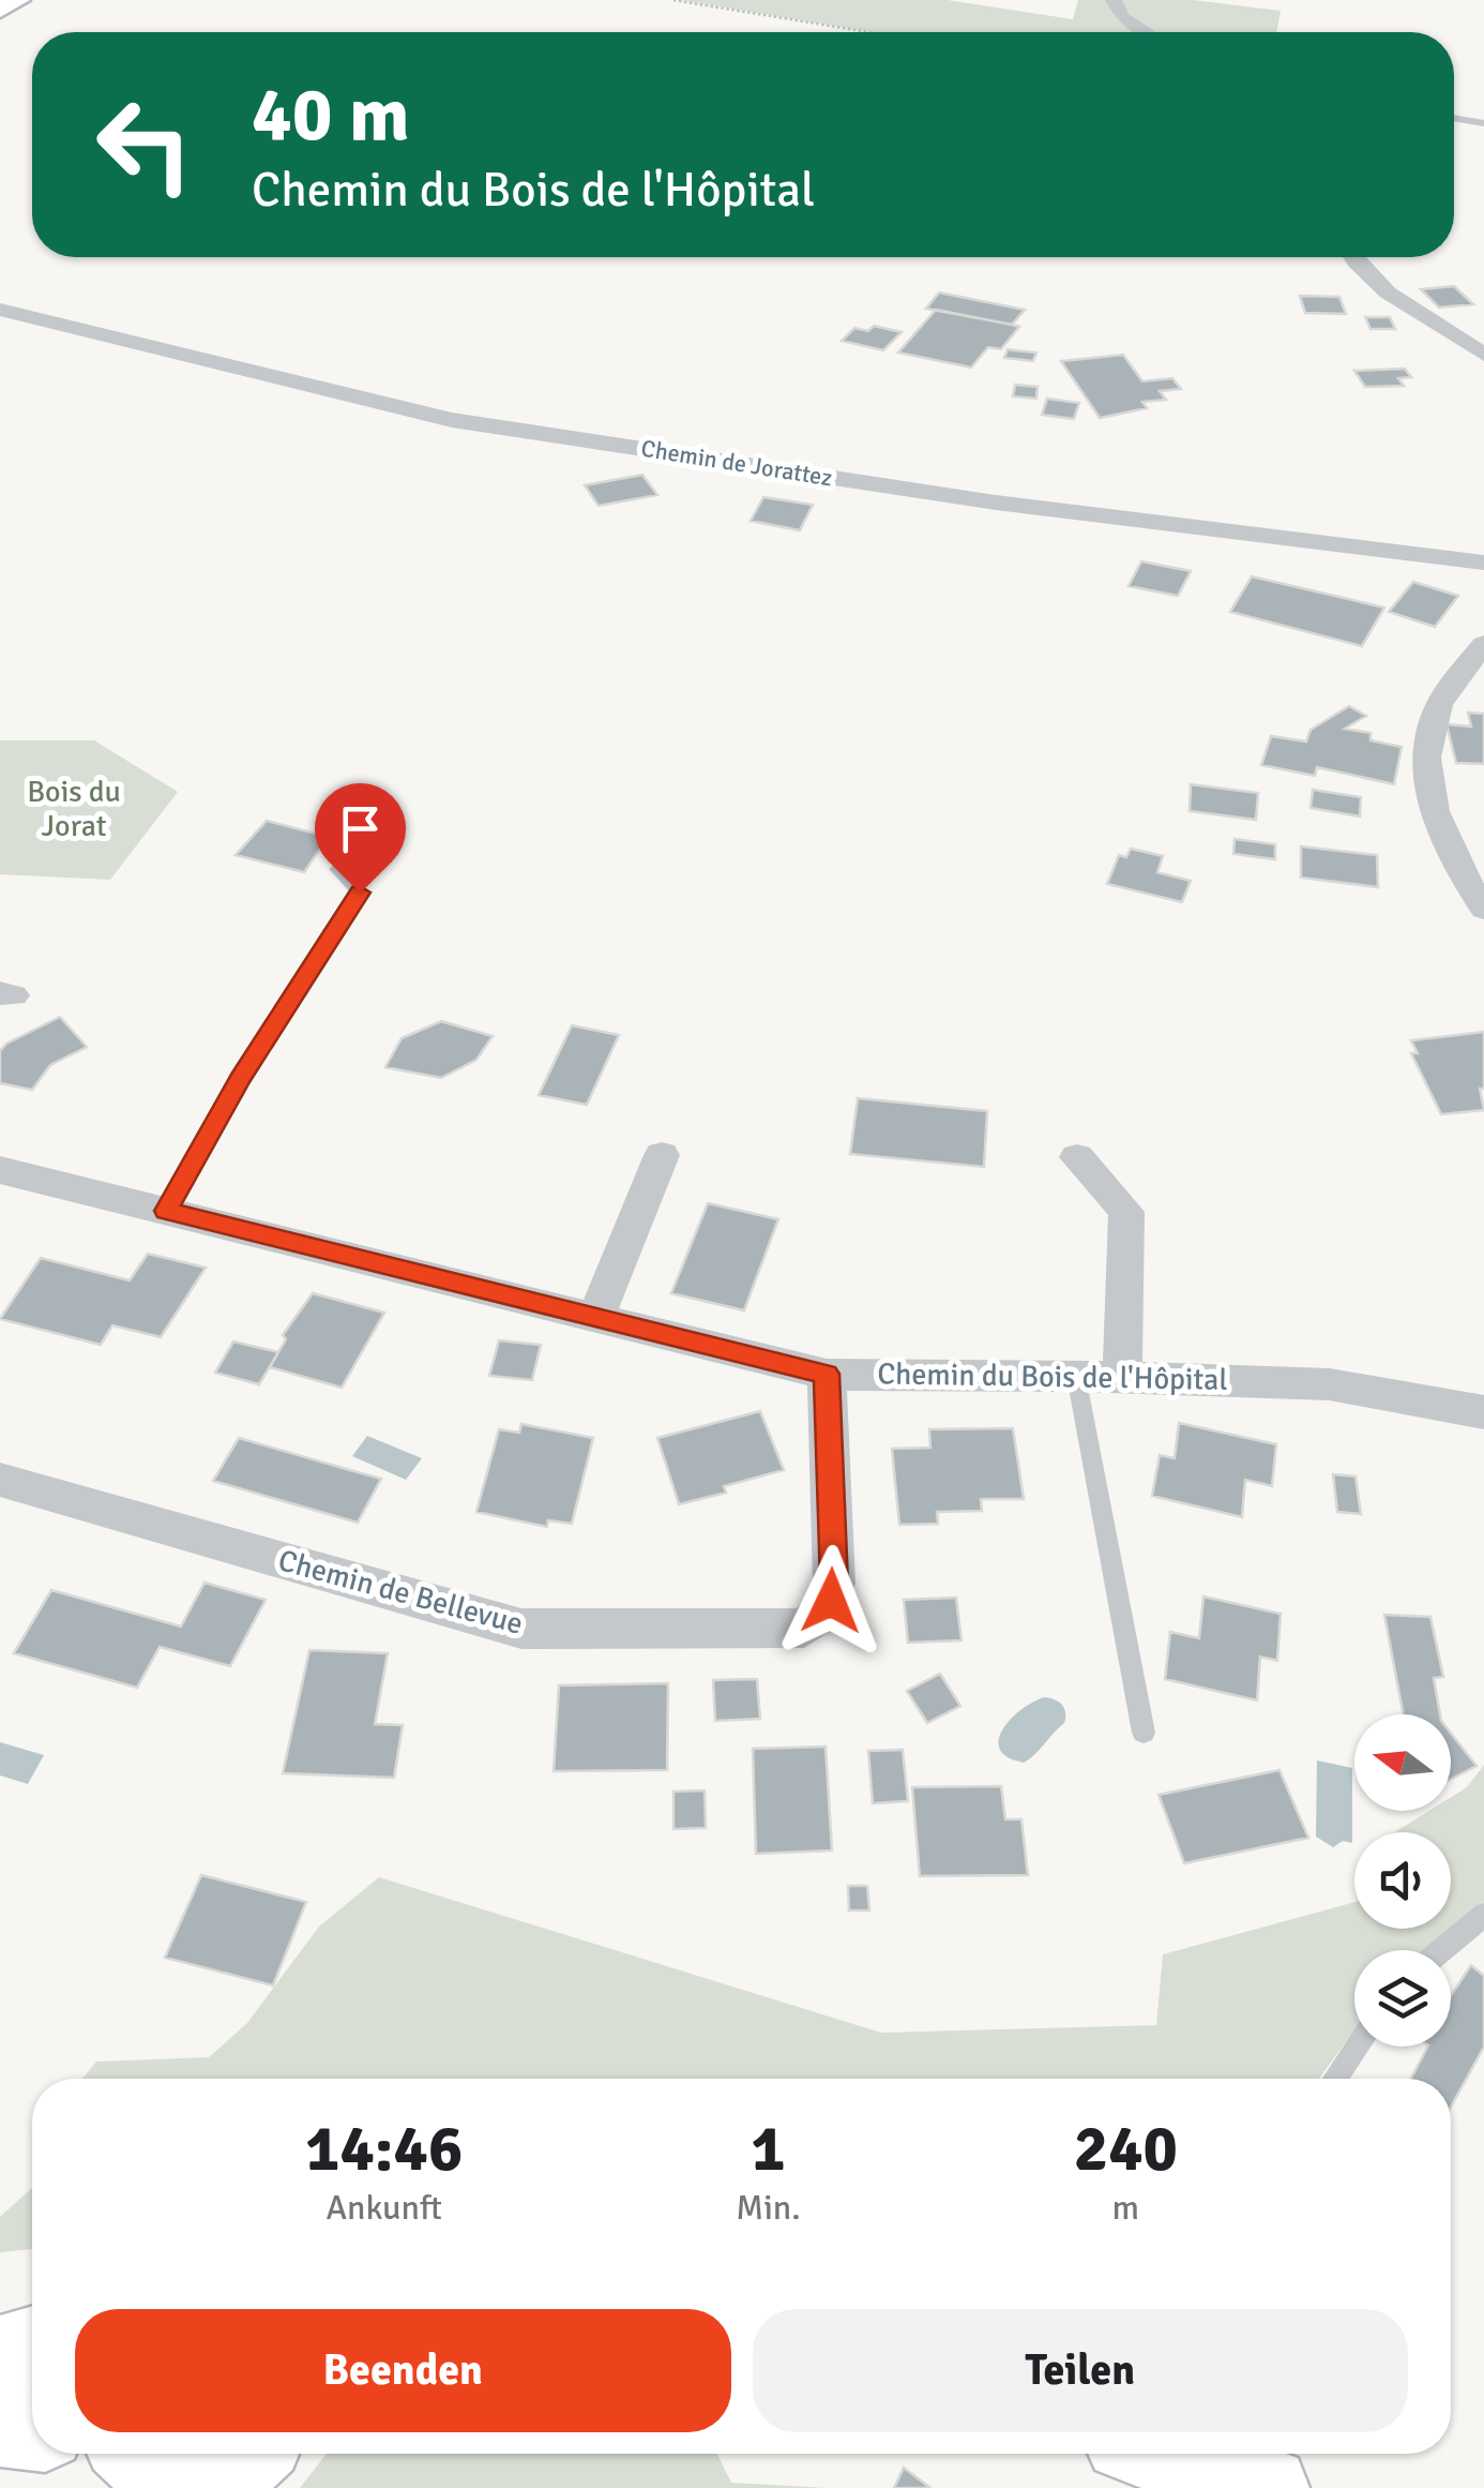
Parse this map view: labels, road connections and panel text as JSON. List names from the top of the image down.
{
  "streets": {
    "street": ["Chemin de Jorattez", "Chemin du Bois de l'Hôpital", "Chemin de Bellevue"]
  },
  "crossings": [
    ["Chemin du Bois de l'Hôpital", "Chemin de Bellevue"]
  ],
  "parks": ["Bois du Jorat"],
  "north": "left",
  "page": {
    "turn": ["40 m", "Chemin du Bois de l'Hôpital"],
    "eta": [
      "14:46",
      "Ankunft",
      "1",
      "Min.",
      "240",
      "m"
    ],
    "buttons": ["Beenden", "Teilen"]
  }
}
